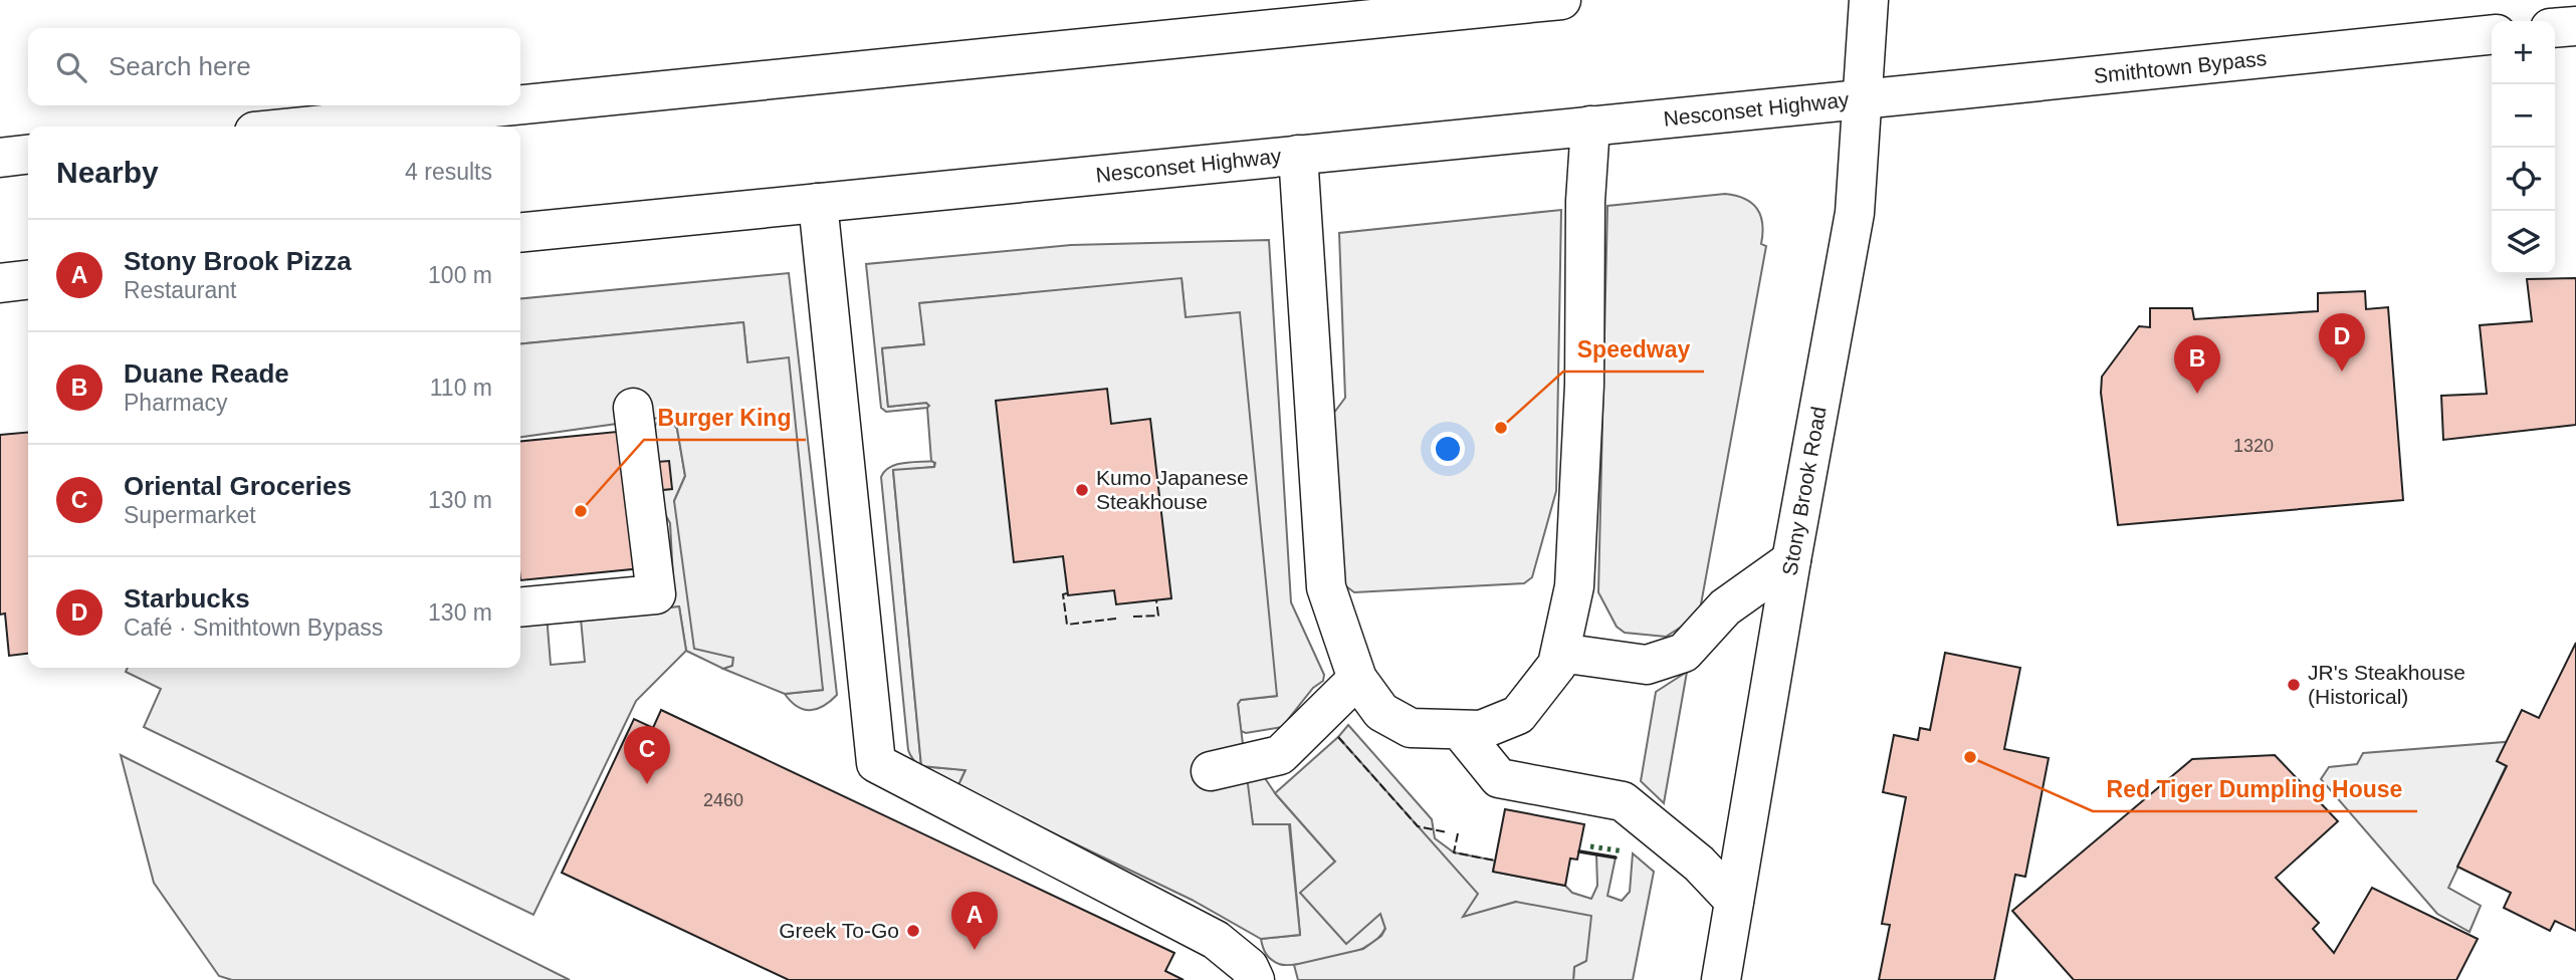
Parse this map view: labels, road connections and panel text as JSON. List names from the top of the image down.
{
  "streets": {
    "main road": ["Smithtown Bypass", "Nesconset Highway", "Stony Brook Road"]
  },
  "crossings": [
    ["Smithtown Bypass", "Nesconset Highway"],
    ["Smithtown Bypass", "Stony Brook Road"],
    ["Nesconset Highway", "Stony Brook Road"]
  ],
  "places": [
    "Speedway",
    "Kumo Japanese Steakhouse",
    "Burger King",
    "JR's Steakhouse (Historical)",
    "Red Tiger Dumpling House",
    "Greek To-Go"
  ],
  "house_numbers": ["1320", "2460"],
  "page": {
    "map_buttons": ["+", "−"],
    "search": "Search here",
    "heading": ["Nearby", "4 results"],
    "list": [
      {
        "mark": "A",
        "name": "Stony Brook Pizza",
        "note": "Restaurant",
        "value": "100 m"
      },
      {
        "mark": "B",
        "name": "Duane Reade",
        "note": "Pharmacy",
        "value": "110 m"
      },
      {
        "mark": "C",
        "name": "Oriental Groceries",
        "note": "Supermarket",
        "value": "130 m"
      },
      {
        "mark": "D",
        "name": "Starbucks",
        "note": "Café · Smithtown Bypass",
        "value": "130 m"
      }
    ],
    "pins": [
      "D",
      "B",
      "C",
      "A"
    ]
  }
}
